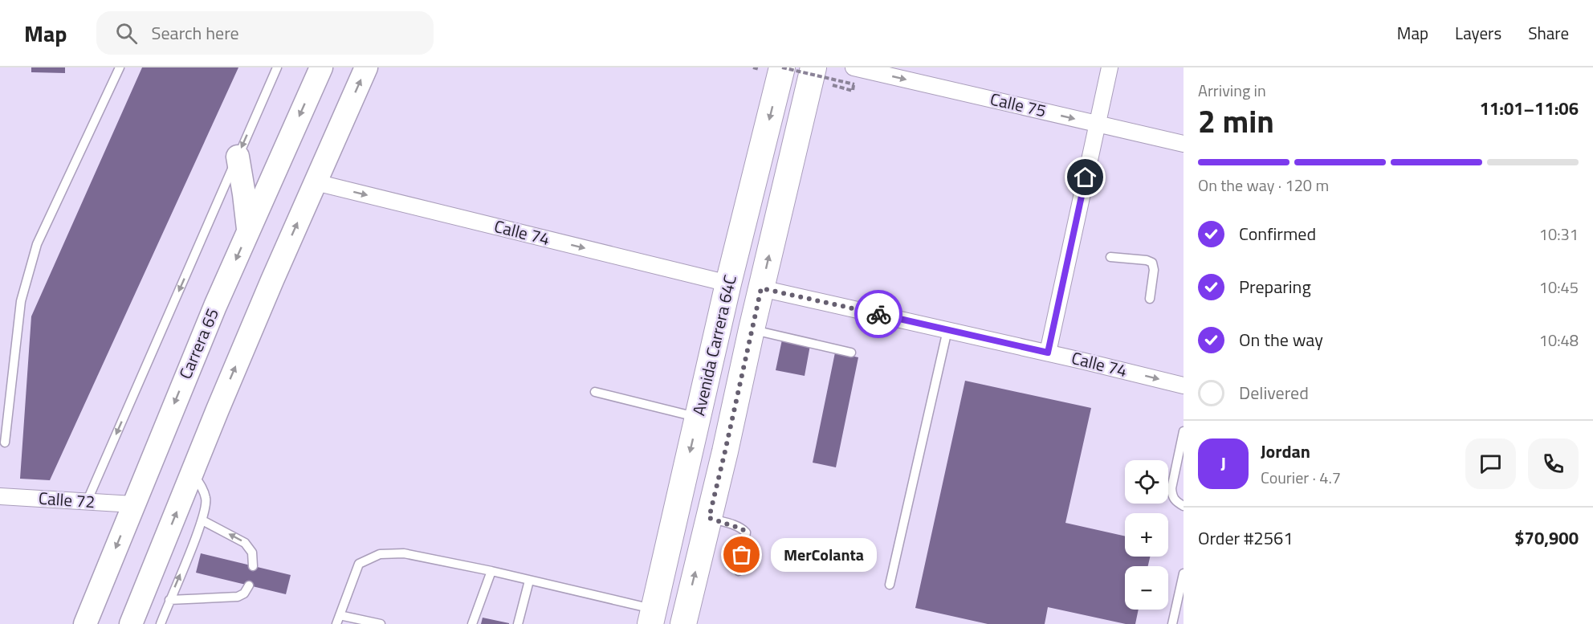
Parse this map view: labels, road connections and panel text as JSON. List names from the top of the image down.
{
  "streets": {
    "main road": ["Carrera 65", "Avenida Carrera 64C"],
    "street": ["Calle 75", "Calle 74", "Calle 72"]
  },
  "crossings": [
    ["Calle 74", "Avenida Carrera 64C"],
    ["Carrera 65", "Calle 72"]
  ],
  "one_way": ["Calle 75", "Calle 74"],
  "places": ["MerColanta"],
  "page": {
    "header": "Map",
    "search": "Search here",
    "nav": ["Map", "Layers", "Share"],
    "heading": ["2 min", "Arriving in", "11:01–11:06"],
    "panel": [
      "Jordan",
      "Courier · 4.7",
      "Order #2561",
      "$70,900"
    ],
    "bar": "On the way · 120 m",
    "list": [
      ["Confirmed", "10:31"],
      ["Preparing", "10:45"],
      ["On the way", "10:48"],
      "Delivered"
    ],
    "round": "J",
    "map_buttons": ["+", "−"],
    "bubble": "MerColanta"
  }
}
